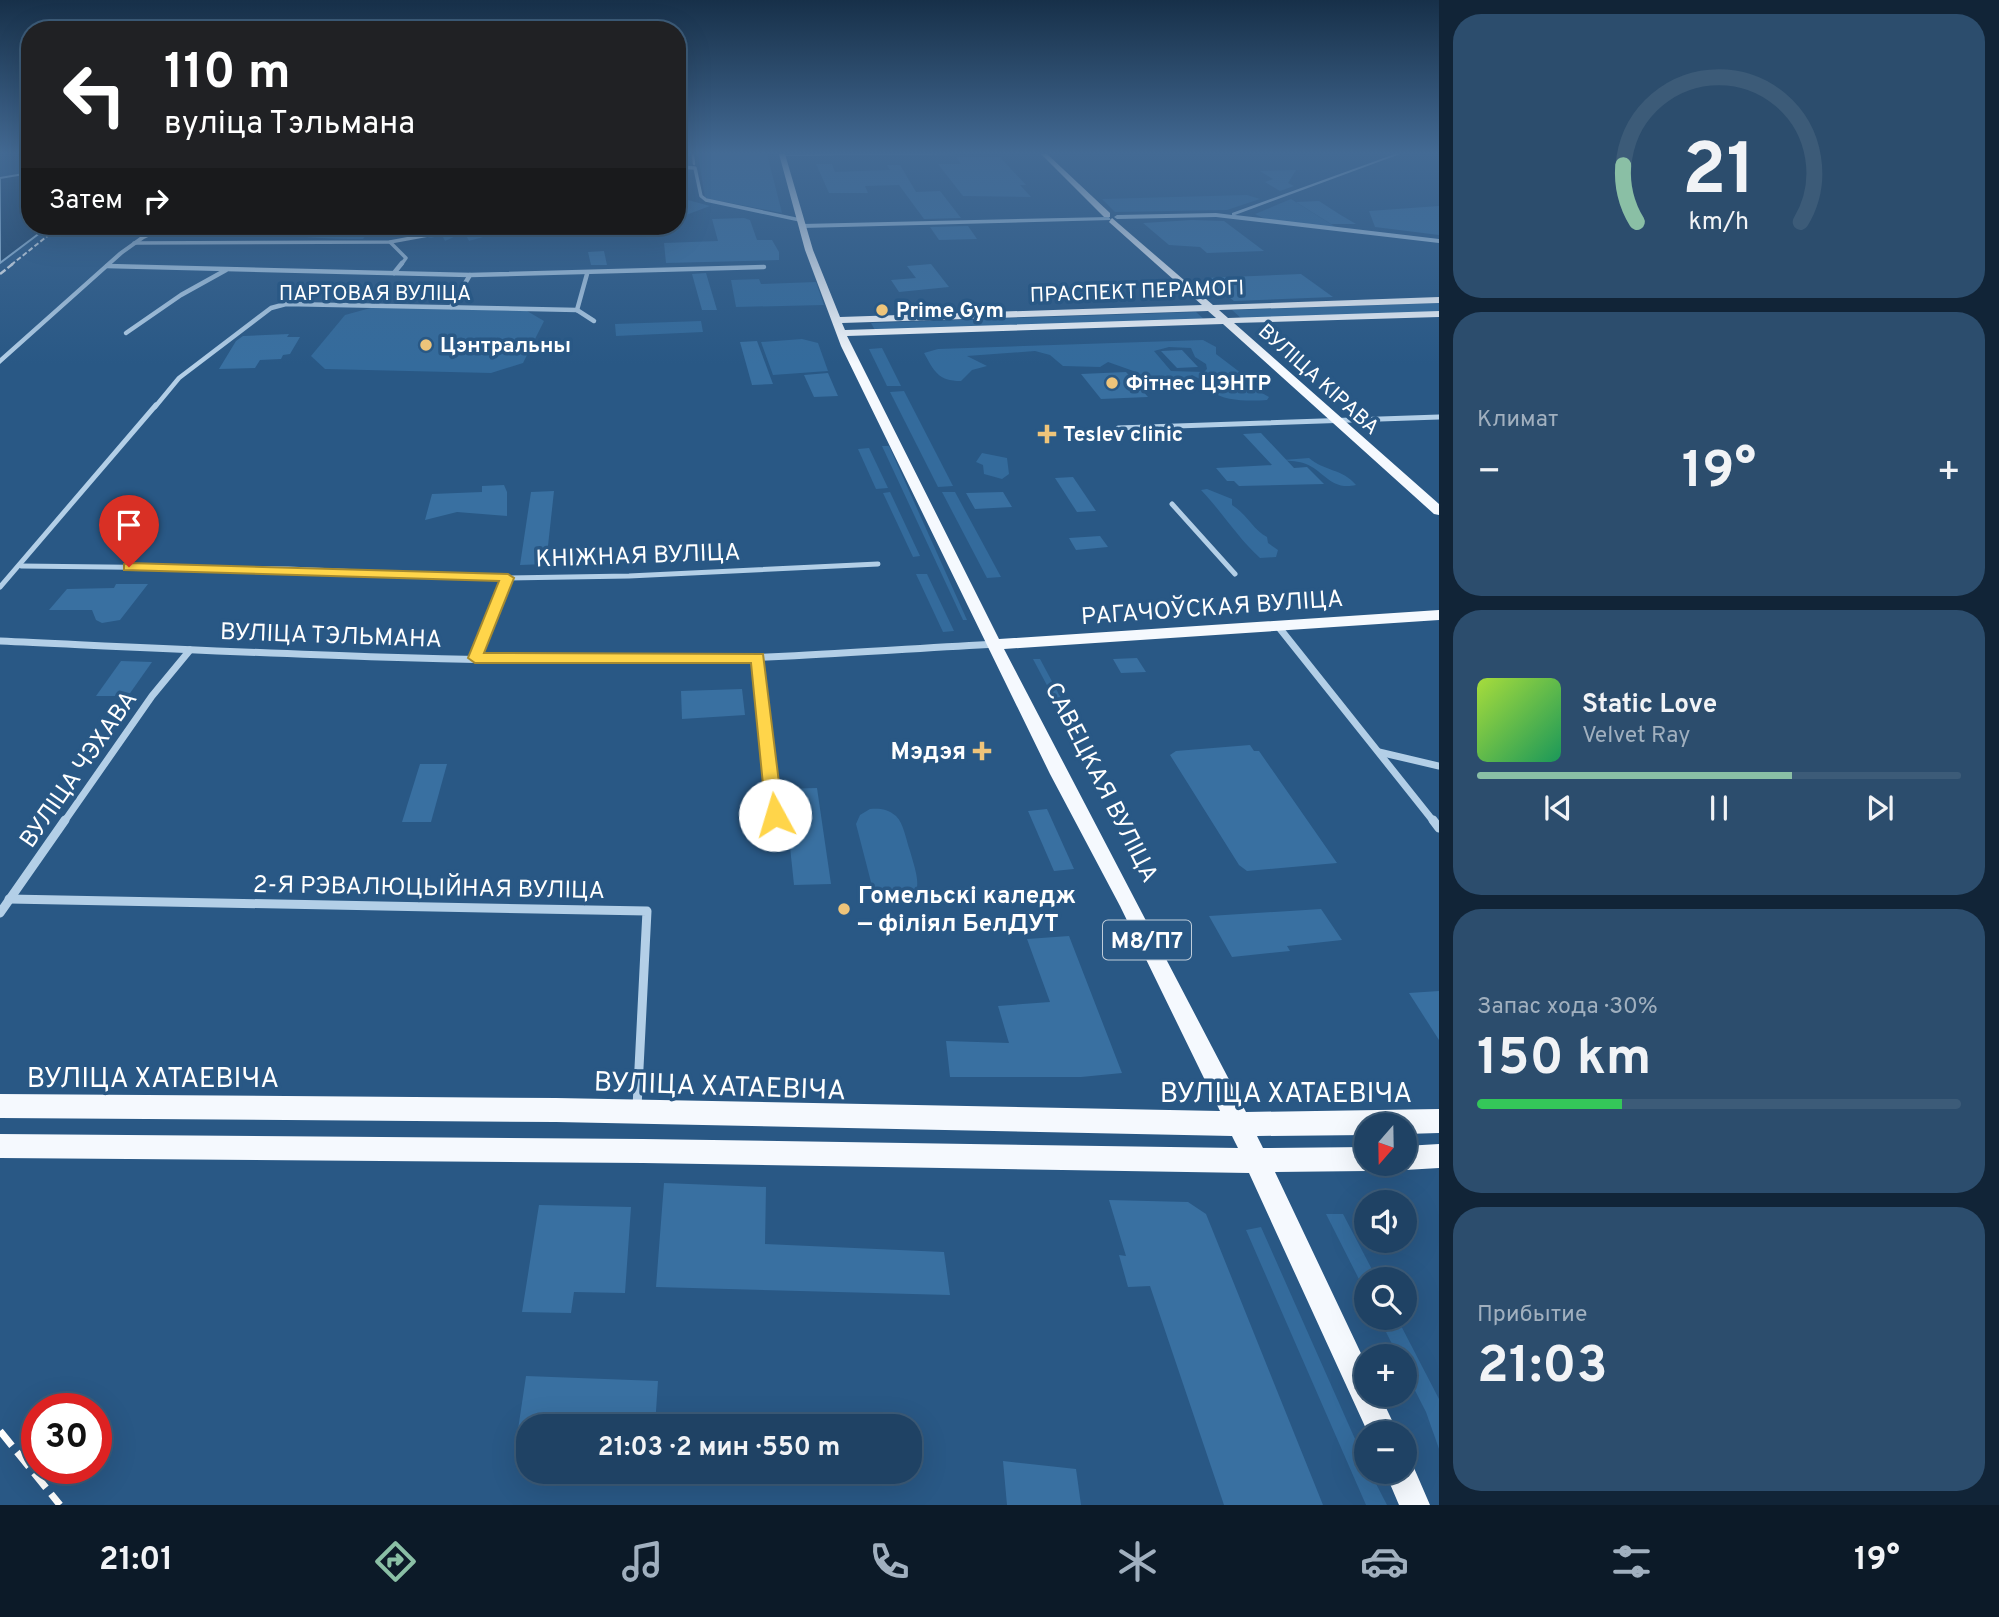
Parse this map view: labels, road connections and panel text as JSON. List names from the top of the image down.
{
  "streets": {
    "main road": [
      "ПРАСПЕКТ ПЕРАМОГІ",
      "ВУЛІЦА КІРАВА",
      "РАГАЧОЎСКАЯ ВУЛІЦА",
      "САВЕЦКАЯ ВУЛІЦА",
      "М8/П7",
      "ВУЛІЦА ХАТАЕВІЧА"
    ],
    "street": [
      "ПАРТОВАЯ ВУЛІЦА",
      "КНІЖНАЯ ВУЛІЦА",
      "ВУЛІЦА ТЭЛЬМАНА",
      "ВУЛІЦА ЧЭХАВА",
      "2-Я РЭВАЛЮЦЫЙНАЯ ВУЛІЦА"
    ]
  },
  "crossings": [
    ["ПРАСПЕКТ ПЕРАМОГІ", "ВУЛІЦА КІРАВА"],
    ["ПРАСПЕКТ ПЕРАМОГІ", "САВЕЦКАЯ ВУЛІЦА"],
    ["ПАРТОВАЯ ВУЛІЦА", "КНІЖНАЯ ВУЛІЦА"],
    ["РАГАЧОЎСКАЯ ВУЛІЦА", "ВУЛІЦА ТЭЛЬМАНА"],
    ["РАГАЧОЎСКАЯ ВУЛІЦА", "САВЕЦКАЯ ВУЛІЦА"],
    ["ВУЛІЦА ТЭЛЬМАНА", "ВУЛІЦА ЧЭХАВА"],
    ["ВУЛІЦА ТЭЛЬМАНА", "САВЕЦКАЯ ВУЛІЦА"],
    ["ВУЛІЦА ЧЭХАВА", "2-Я РЭВАЛЮЦЫЙНАЯ ВУЛІЦА"],
    ["САВЕЦКАЯ ВУЛІЦА", "ВУЛІЦА ХАТАЕВІЧА"],
    ["2-Я РЭВАЛЮЦЫЙНАЯ ВУЛІЦА", "ВУЛІЦА ХАТАЕВІЧА"]
  ],
  "places": {
    "other": [
      "Prime Gym",
      "Цэнтральны",
      "Фітнес ЦЭНТР",
      "Гомельскі каледж — філіял БелДУТ"
    ],
    "health": ["Teslev clinic", "Мэдэя"]
  },
  "north": "bottom",
  "page": {
    "turn": ["110 m", "вуліца Тэльмана"],
    "then": "Затем",
    "tile": [
      "Климат",
      ["Запас хода · 30%", "150 km"],
      ["Прибытие", "21:03"]
    ],
    "heat": ["−", "19°", "+"],
    "song": ["Static Love", "Velvet Ray"],
    "map_buttons": ["+", "−"],
    "limit": "30",
    "trip": "21:03 · 2 мин · 550 m",
    "tabs": ["21:01", "19°"],
    "gauge": ["21", "km/h"]
  }
}
